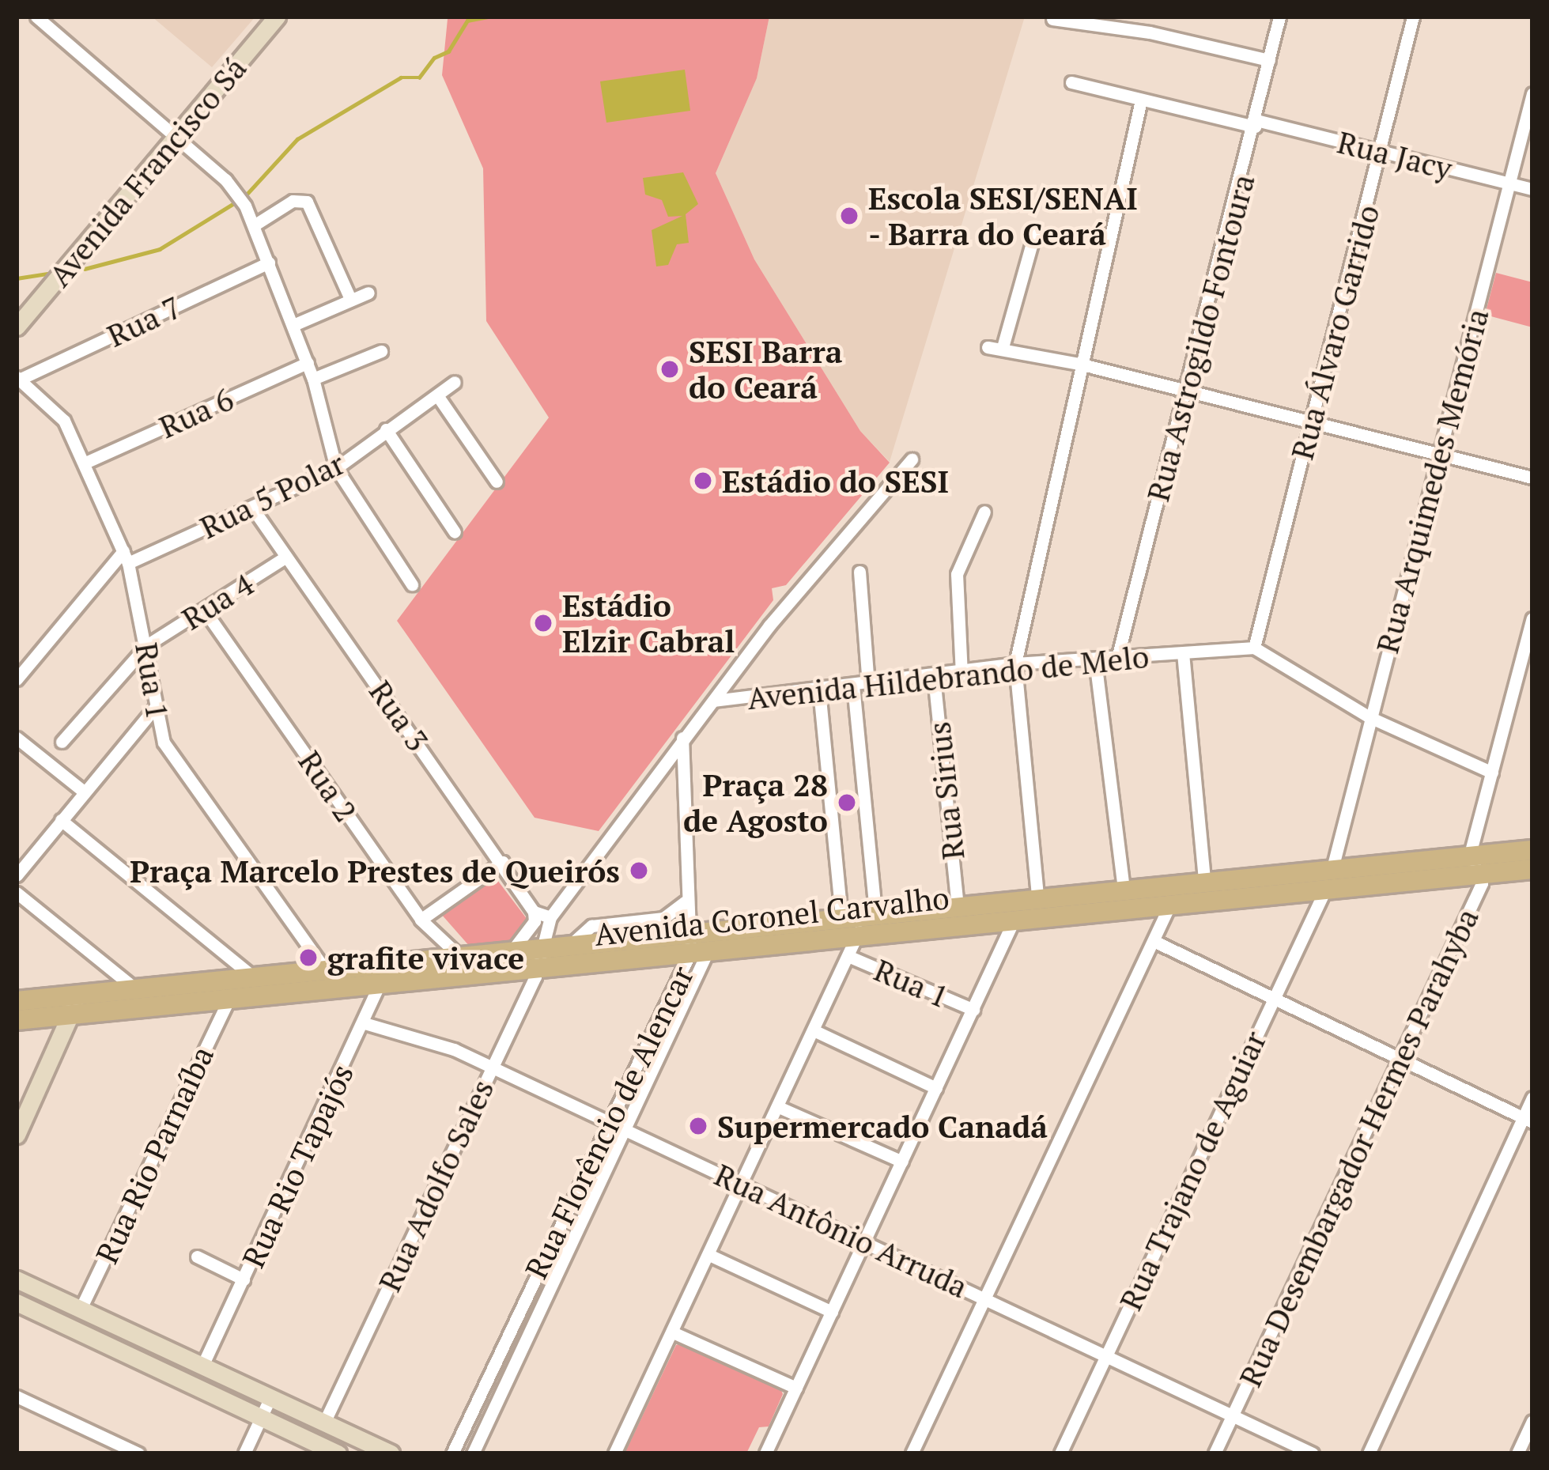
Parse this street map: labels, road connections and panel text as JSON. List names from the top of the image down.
{
  "streets": {
    "main road": ["Avenida Francisco Sá", "Avenida Coronel Carvalho"],
    "street": [
      "Rua Jacy",
      "Rua 7",
      "Rua Álvaro Garrido",
      "Rua Astrogildo Fontoura",
      "Rua 6",
      "Rua Arquimedes Memória",
      "Rua 5 Polar",
      "Rua 4",
      "Avenida Hildebrando de Melo",
      "Rua 1",
      "Rua 3",
      "Rua 2",
      "Rua Sirius",
      "Rua Florêncio de Alencar",
      "Rua Desembargador Hermes Parahyba",
      "Rua Rio Parnaíba",
      "Rua Rio Tapajós",
      "Rua Trajano de Aguiar",
      "Rua Adolfo Sales",
      "Rua Antônio Arruda"
    ]
  },
  "crossings": [
    ["Rua Jacy", "Rua Álvaro Garrido"],
    ["Rua Jacy", "Rua Astrogildo Fontoura"],
    ["Rua Jacy", "Rua Arquimedes Memória"],
    ["Rua 7", "Rua 1"],
    ["Rua Álvaro Garrido", "Avenida Hildebrando de Melo"],
    ["Rua Astrogildo Fontoura", "Avenida Hildebrando de Melo"],
    ["Rua 6", "Rua 1"],
    ["Rua Arquimedes Memória", "Avenida Coronel Carvalho"],
    ["Rua 5 Polar", "Rua 1"],
    ["Rua 5 Polar", "Rua 3"],
    ["Rua 4", "Rua 1"],
    ["Rua 4", "Rua 3"],
    ["Rua 4", "Rua 2"],
    ["Avenida Hildebrando de Melo", "Rua Sirius"],
    ["Rua 1", "Avenida Coronel Carvalho"],
    ["Rua 2", "Avenida Coronel Carvalho"],
    ["Rua Sirius", "Avenida Coronel Carvalho"],
    ["Avenida Coronel Carvalho", "Rua Florêncio de Alencar"],
    ["Avenida Coronel Carvalho", "Rua Desembargador Hermes Parahyba"],
    ["Avenida Coronel Carvalho", "Rua Rio Parnaíba"],
    ["Avenida Coronel Carvalho", "Rua Rio Tapajós"],
    ["Avenida Coronel Carvalho", "Rua Trajano de Aguiar"],
    ["Avenida Coronel Carvalho", "Rua Adolfo Sales"],
    ["Rua Florêncio de Alencar", "Rua Antônio Arruda"],
    ["Rua Desembargador Hermes Parahyba", "Rua Antônio Arruda"],
    ["Rua Rio Tapajós", "Rua Antônio Arruda"],
    ["Rua Trajano de Aguiar", "Rua Antônio Arruda"],
    ["Rua Adolfo Sales", "Rua Antônio Arruda"]
  ],
  "places": [
    "Escola SESI/SENAI - Barra do Ceará",
    "SESI Barra do Ceará",
    "Estádio do SESI",
    "Estádio Elzir Cabral",
    "Praça 28 de Agosto",
    "Praça Marcelo Prestes de Queirós",
    "grafite vivace",
    "Supermercado Canadá"
  ]
}
